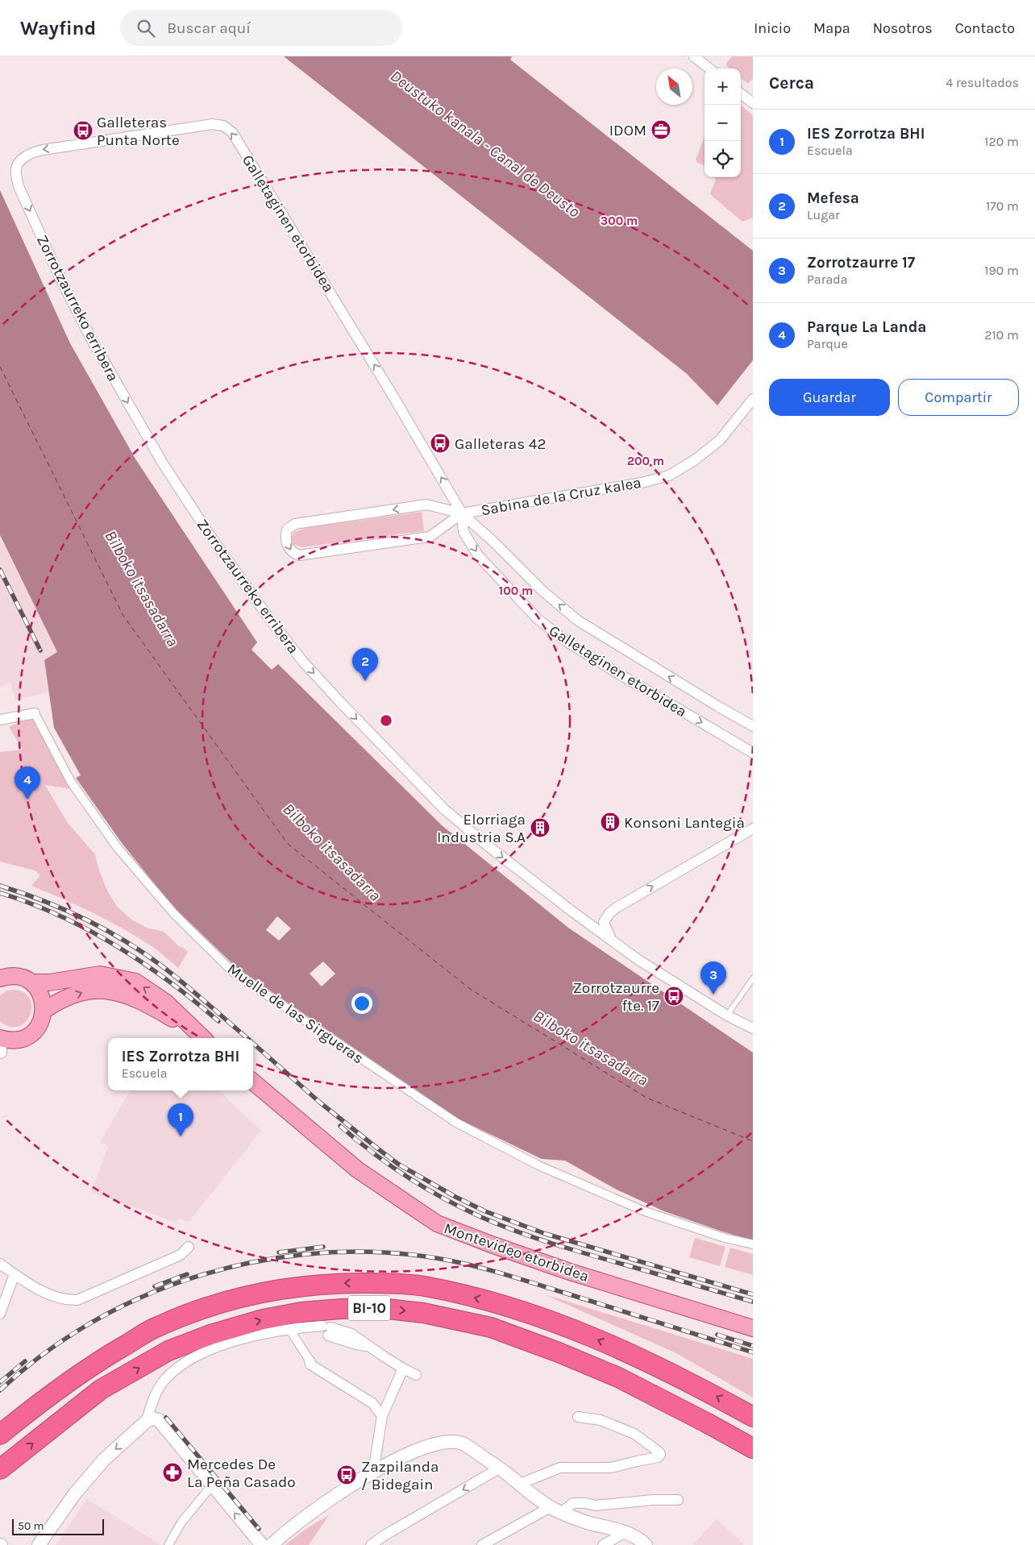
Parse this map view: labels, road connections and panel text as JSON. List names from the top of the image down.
{
  "streets": {
    "highway": ["BI-10"],
    "main road": ["Montevideo etorbidea"],
    "street": [
      "Galletaginen etorbidea",
      "Zorrotzaurreko erribera",
      "Sabina de la Cruz kalea",
      "Muelle de las Sirgueras"
    ]
  },
  "crossings": [
    ["Galletaginen etorbidea", "Zorrotzaurreko erribera"],
    ["Galletaginen etorbidea", "Sabina de la Cruz kalea"]
  ],
  "one_way": ["Zorrotzaurreko erribera"],
  "water": ["Deustuko kanala - Canal de Deusto", "Bilboko itsasadarra"],
  "places": {
    "office": ["IDOM"],
    "bus stop": [
      "Galleteras Punta Norte",
      "Galleteras 42",
      "Zorrotzaurre fte. 17",
      "Zazpilanda / Bidegain"
    ],
    "building": ["Konsoni Lantegia", "Elorriaga Industria S.A"],
    "pharmacy": ["Mercedes De La Peña Casado"]
  },
  "scale_bar": "50 m",
  "north": "top left",
  "page": {
    "header": "Wayfind",
    "search": "Buscar aquí",
    "nav": [
      "Inicio",
      "Mapa",
      "Nosotros",
      "Contacto"
    ],
    "heading": ["Cerca", "4 resultados"],
    "map_buttons": ["+", "−"],
    "list": [
      {
        "mark": "1",
        "name": "IES Zorrotza BHI",
        "note": "Escuela",
        "value": "120 m"
      },
      {
        "mark": "2",
        "name": "Mefesa",
        "note": "Lugar",
        "value": "170 m"
      },
      {
        "mark": "3",
        "name": "Zorrotzaurre 17",
        "note": "Parada",
        "value": "190 m"
      },
      {
        "mark": "4",
        "name": "Parque La Landa",
        "note": "Parque",
        "value": "210 m"
      }
    ],
    "buttons": ["Guardar", "Compartir"],
    "pins": [
      "2",
      "4",
      "3",
      "1"
    ],
    "popup": ["IES Zorrotza BHI", "Escuela"],
    "scale": "50 m"
  },
  "rings": ["300 m", "200 m", "100 m"]
}
